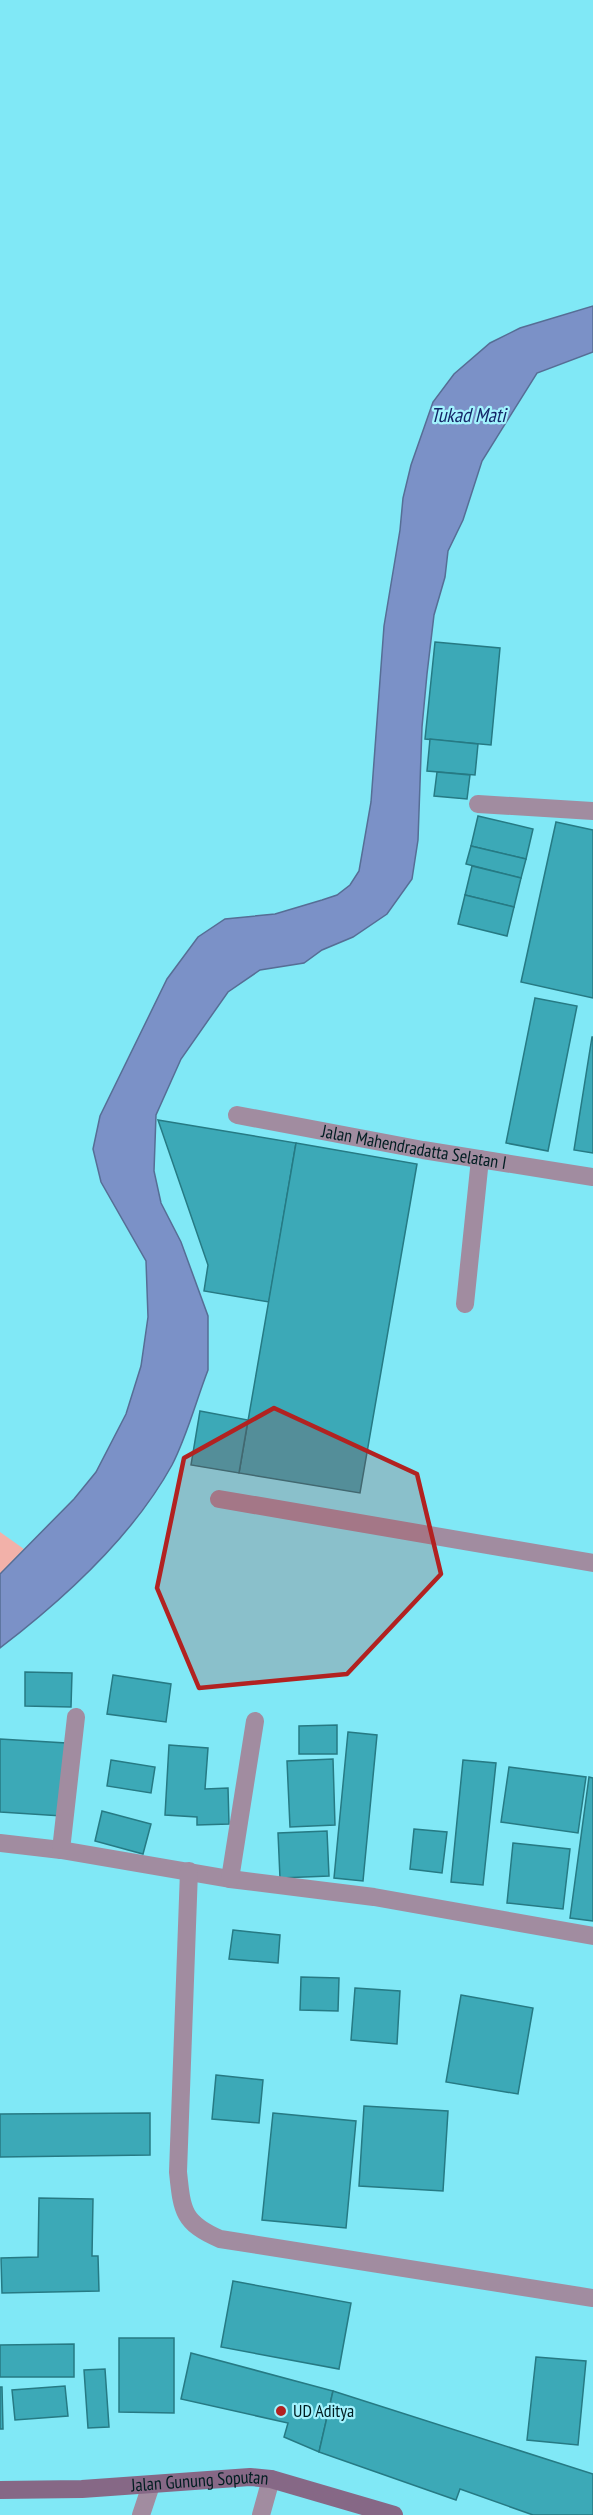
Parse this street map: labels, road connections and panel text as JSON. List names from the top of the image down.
{
  "streets": {
    "main road": ["Jalan Gunung Soputan"],
    "street": ["Jalan Mahendradatta Selatan I"]
  },
  "water": ["Tukad Mati"],
  "places": ["UD Aditya"]
}
